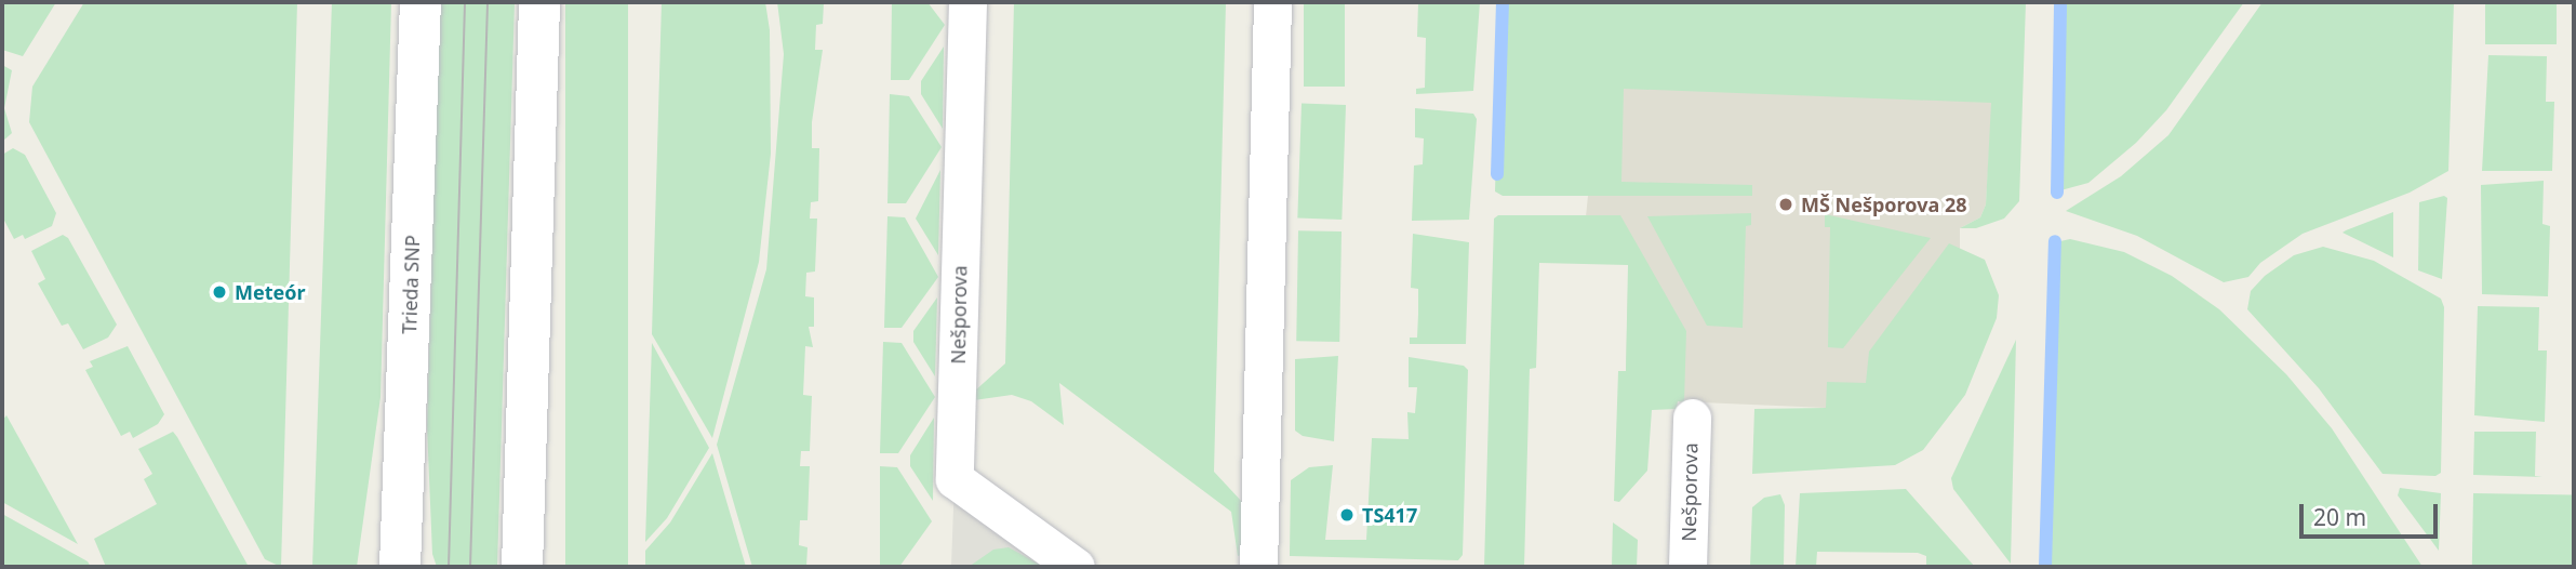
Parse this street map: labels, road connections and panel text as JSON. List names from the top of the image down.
{
  "streets": {
    "street": ["Trieda SNP", "Nešporova"]
  },
  "places": ["MŠ Nešporova 28", "Meteór", "TS417"],
  "scale_bar": "20 m"
}
